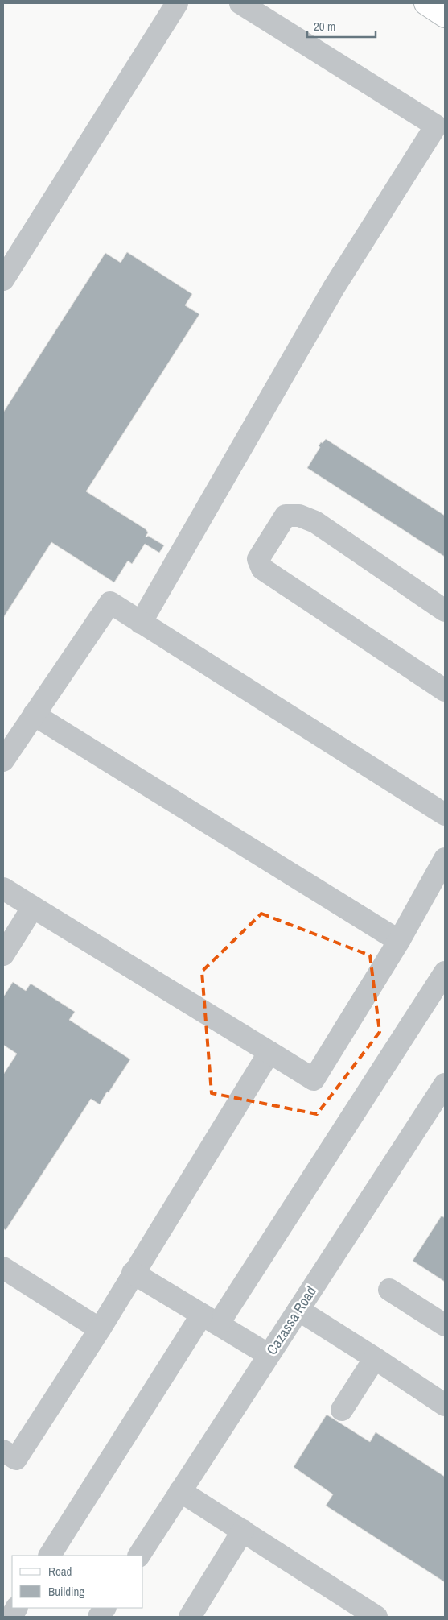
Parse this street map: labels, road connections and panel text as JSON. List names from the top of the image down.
{
  "streets": {
    "street": ["Cazassa Road"]
  },
  "legend": ["Road", "Building"],
  "scale_bar": "20 m"
}
